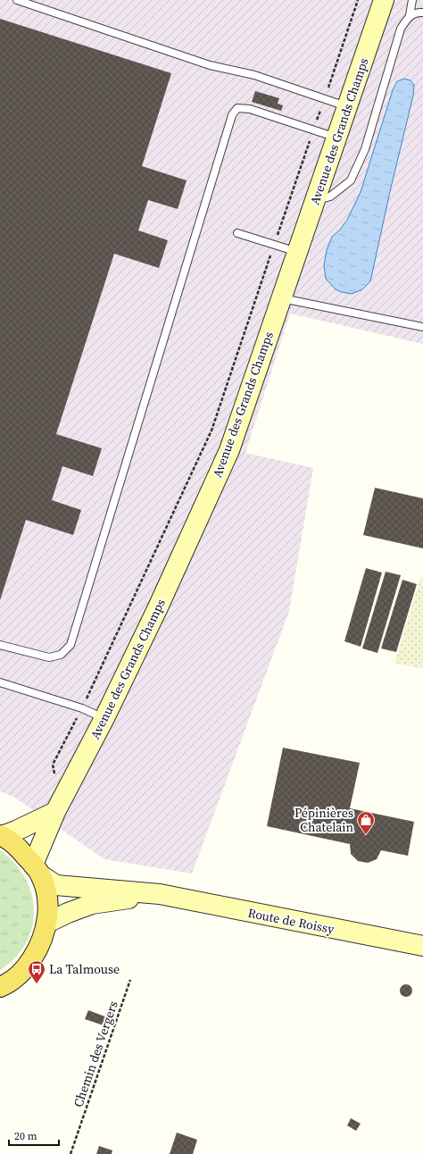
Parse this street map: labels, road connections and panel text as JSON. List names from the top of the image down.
{
  "streets": {
    "main road": ["Avenue des Grands Champs", "Route de Roissy"],
    "path": ["Chemin des Vergers"]
  },
  "places": {
    "shop": ["Pépinières Chatelain"],
    "bus stop": ["La Talmouse"]
  },
  "scale_bar": "20 m"
}
